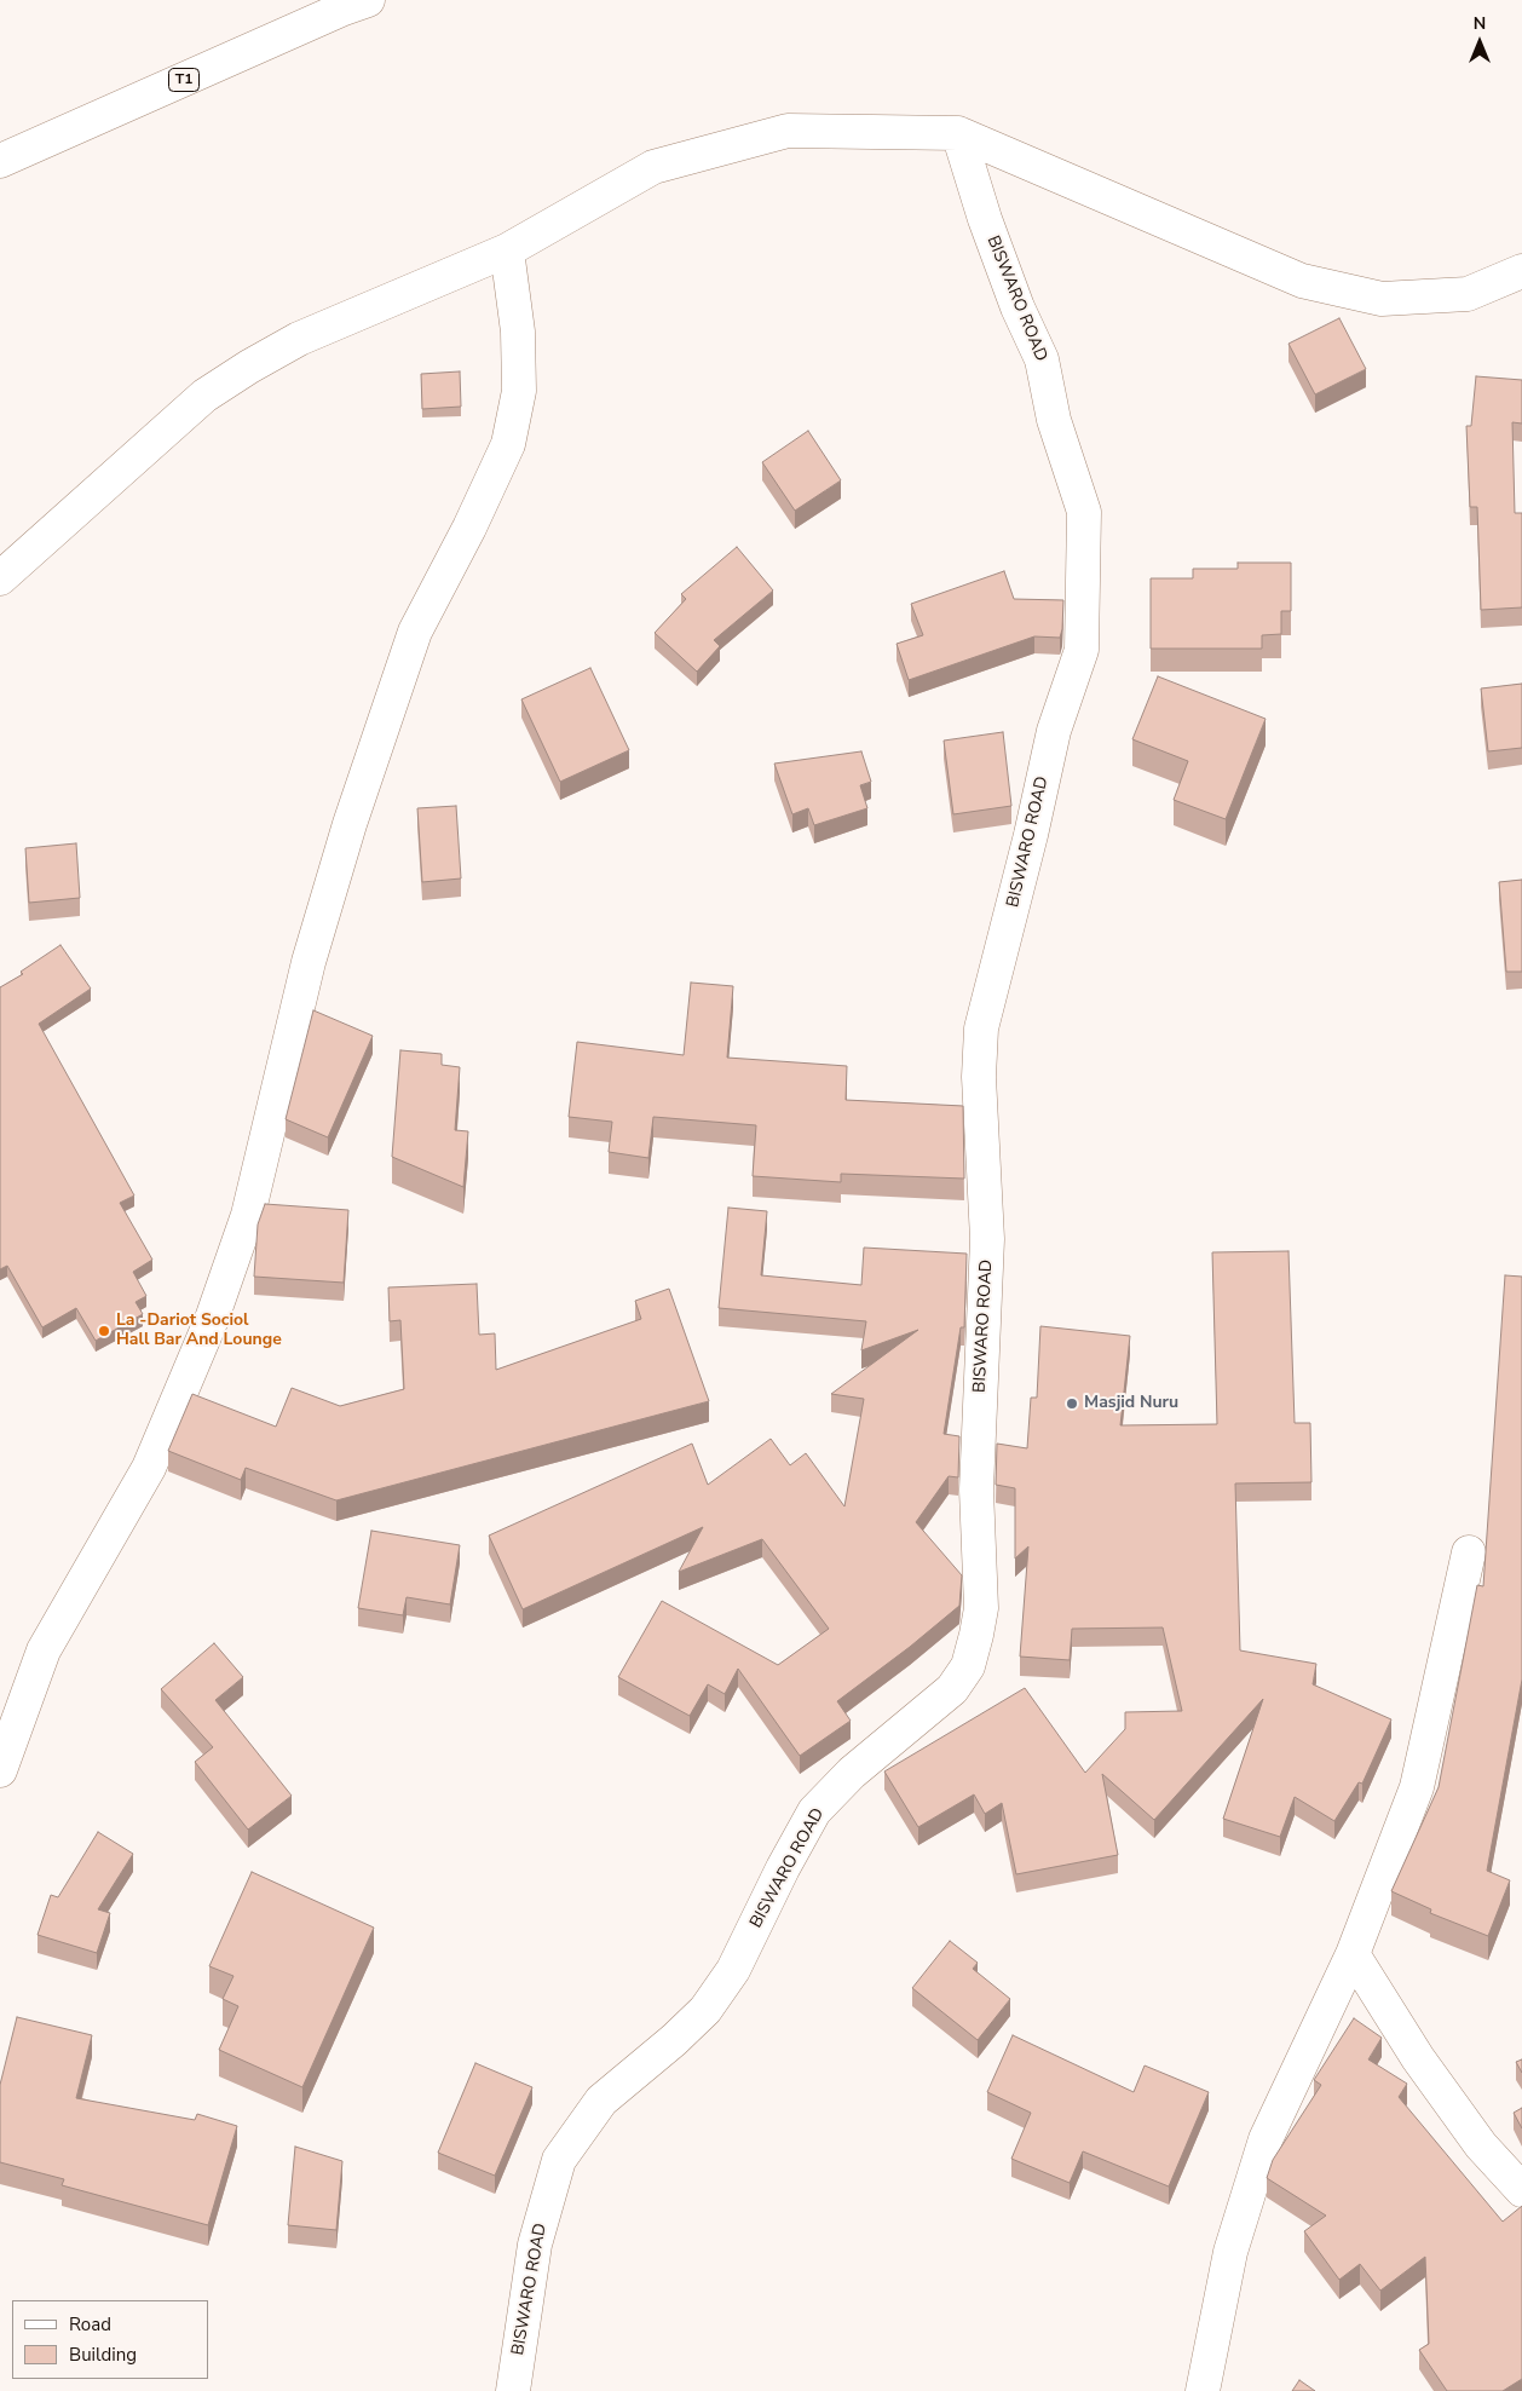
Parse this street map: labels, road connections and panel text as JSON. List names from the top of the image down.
{
  "streets": {
    "main road": ["T1", "BISWARO ROAD"]
  },
  "places": ["La -Dariot Sociol Hall Bar And Lounge", "Masjid Nuru"],
  "legend": ["Road", "Building"],
  "north": "top"
}
